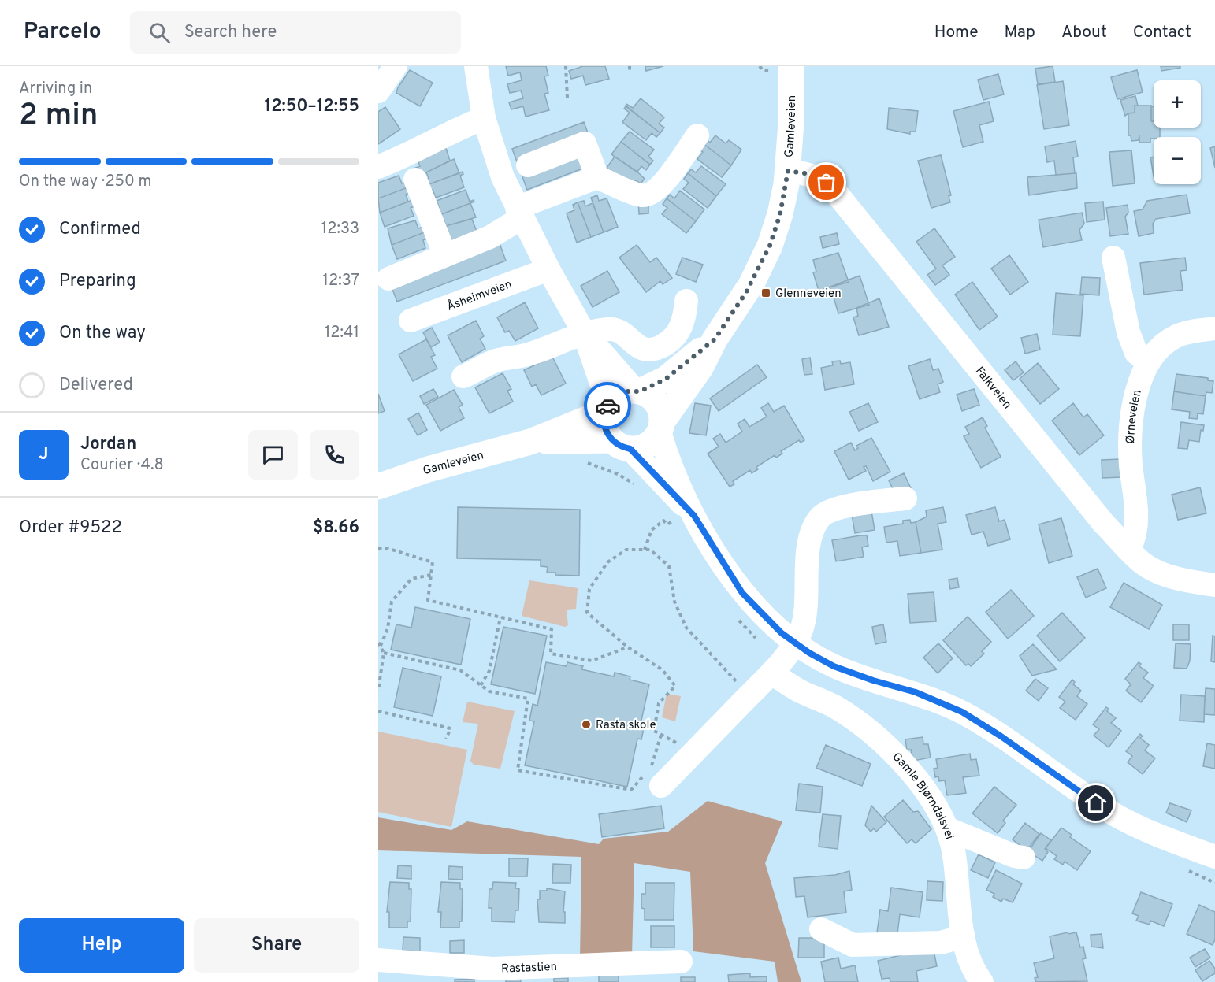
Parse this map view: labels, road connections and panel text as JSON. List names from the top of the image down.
{
  "streets": {
    "main road": ["Gamleveien"],
    "street": [
      "Åsheimveien",
      "Falkveien",
      "Ørneveien",
      "Gamle Bjørndalsvei",
      "Rastastien"
    ]
  },
  "crossings": [
    ["Gamleveien", "Falkveien"],
    ["Falkveien", "Ørneveien"]
  ],
  "places": {
    "transit": ["Glenneveien"],
    "other": ["Rasta skole"]
  },
  "page": {
    "header": "Parcelo",
    "search": "Search here",
    "nav": [
      "Home",
      "Map",
      "About",
      "Contact"
    ],
    "heading": ["2 min", "Arriving in", "12:50–12:55"],
    "panel": [
      "Jordan",
      "Courier · 4.8",
      "Order #9522",
      "$8.66"
    ],
    "map_buttons": ["+", "−"],
    "bar": "On the way · 250 m",
    "list": [
      ["Confirmed", "12:33"],
      ["Preparing", "12:37"],
      ["On the way", "12:41"],
      "Delivered"
    ],
    "round": "J",
    "buttons": ["Help", "Share"]
  }
}
